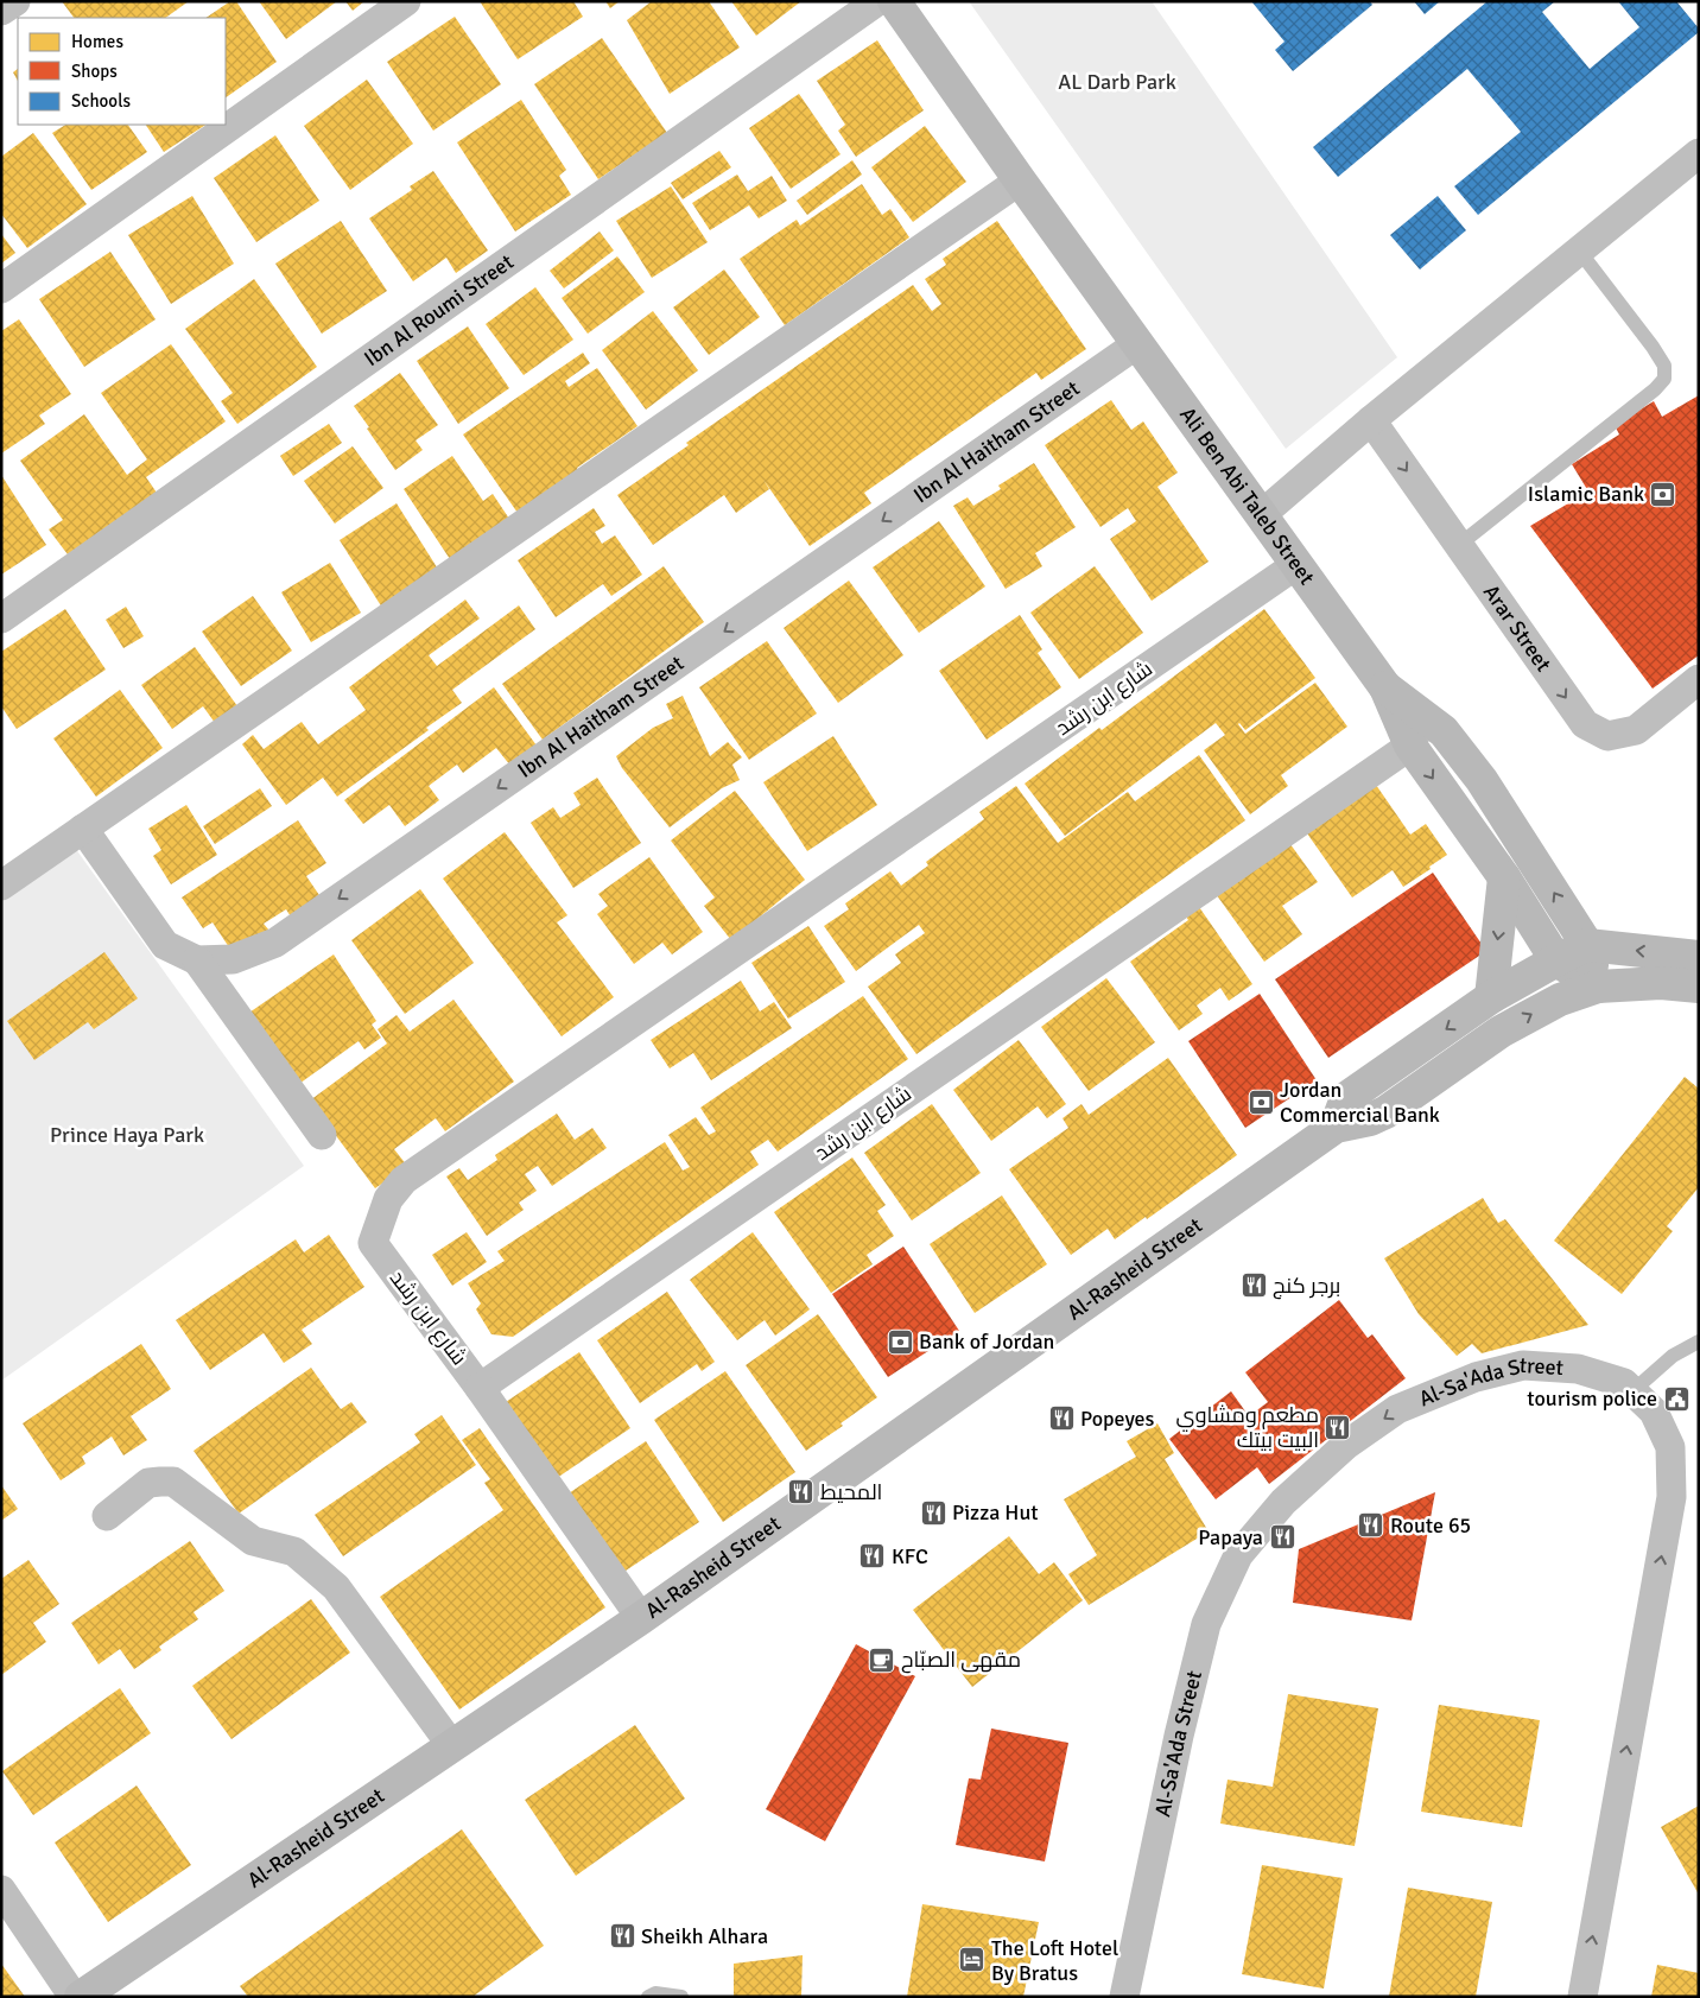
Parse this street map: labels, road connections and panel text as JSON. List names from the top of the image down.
{
  "streets": {
    "main road": ["Ali Ben Abi Taleb Street", "Al-Rasheid Street"],
    "street": [
      "Ibn Al Roumi Street",
      "Ibn Al Haitham Street",
      "Arar Street",
      "شارع ابن رشد",
      "Al-Sa'Ada Street"
    ]
  },
  "crossings": [
    ["Ibn Al Haitham Street", "Ali Ben Abi Taleb Street"],
    ["Ali Ben Abi Taleb Street", "شارع ابن رشد"],
    ["Ali Ben Abi Taleb Street", "Al-Rasheid Street"]
  ],
  "one_way": ["Arar Street"],
  "parks": ["AL Darb Park", "Prince Haya Park"],
  "places": {
    "bank": ["Islamic Bank", "Jordan Commercial Bank", "Bank of Jordan"],
    "restaurant": [
      "برجر كنج",
      "Popeyes",
      "مطعم ومشاوي البيت بيتك",
      "المحيط",
      "Pizza Hut",
      "Route 65",
      "Papaya",
      "KFC",
      "Sheikh Alhara"
    ],
    "public building": ["tourism police"],
    "cafe": ["مقهى الصبّاح"],
    "hotel": ["The Loft Hotel By Bratus"]
  },
  "legend": ["Homes", "Shops", "Schools"]
}
